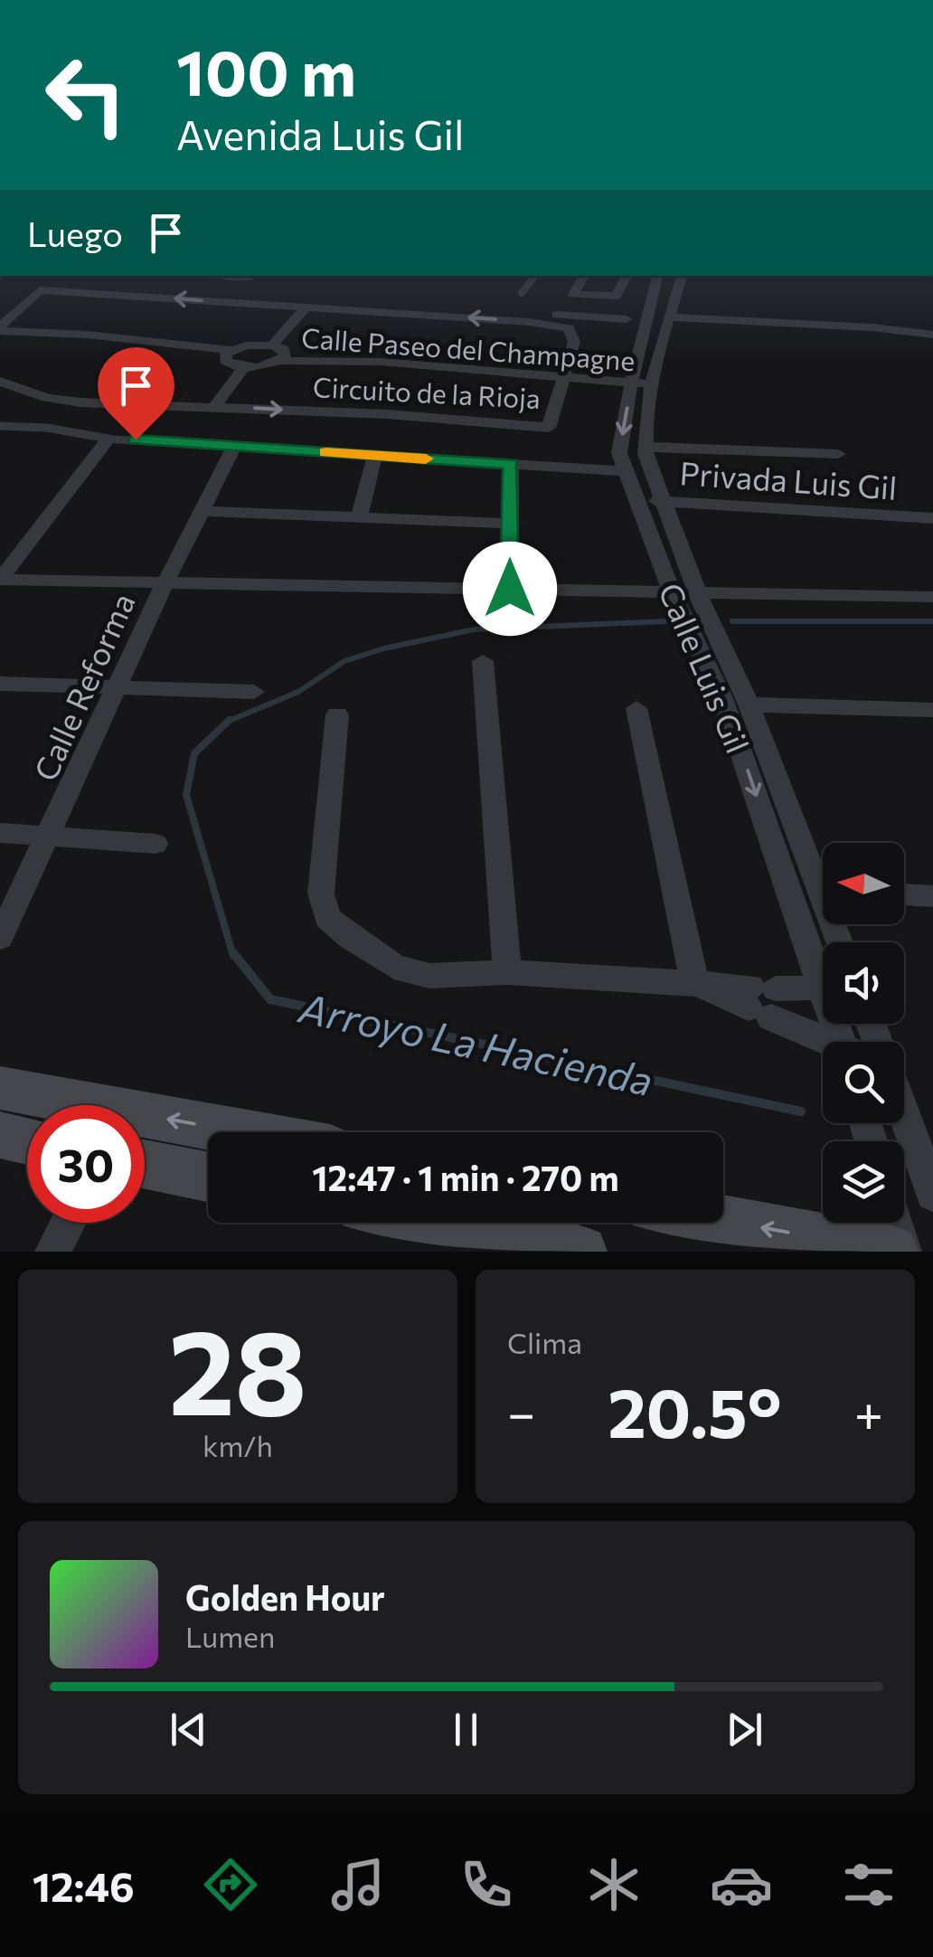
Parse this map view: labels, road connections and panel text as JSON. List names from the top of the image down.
{
  "streets": {
    "street": [
      "Calle Paseo del Champagne",
      "Circuito de la Rioja",
      "Privada Luis Gil",
      "Calle Luis Gil",
      "Calle Reforma"
    ]
  },
  "crossings": [
    ["Calle Paseo del Champagne", "Circuito de la Rioja"],
    ["Calle Paseo del Champagne", "Calle Luis Gil"],
    ["Privada Luis Gil", "Calle Luis Gil"]
  ],
  "water": ["Arroyo La Hacienda"],
  "north": "left",
  "page": {
    "turn": ["100 m", "Avenida Luis Gil"],
    "then": "Luego",
    "limit": "30",
    "trip": "12:47 · 1 min · 270 m",
    "tile": [
      ["28", "km/h"],
      "Clima"
    ],
    "heat": ["−", "20.5°", "+"],
    "song": ["Golden Hour", "Lumen"],
    "tabs": "12:46"
  }
}
